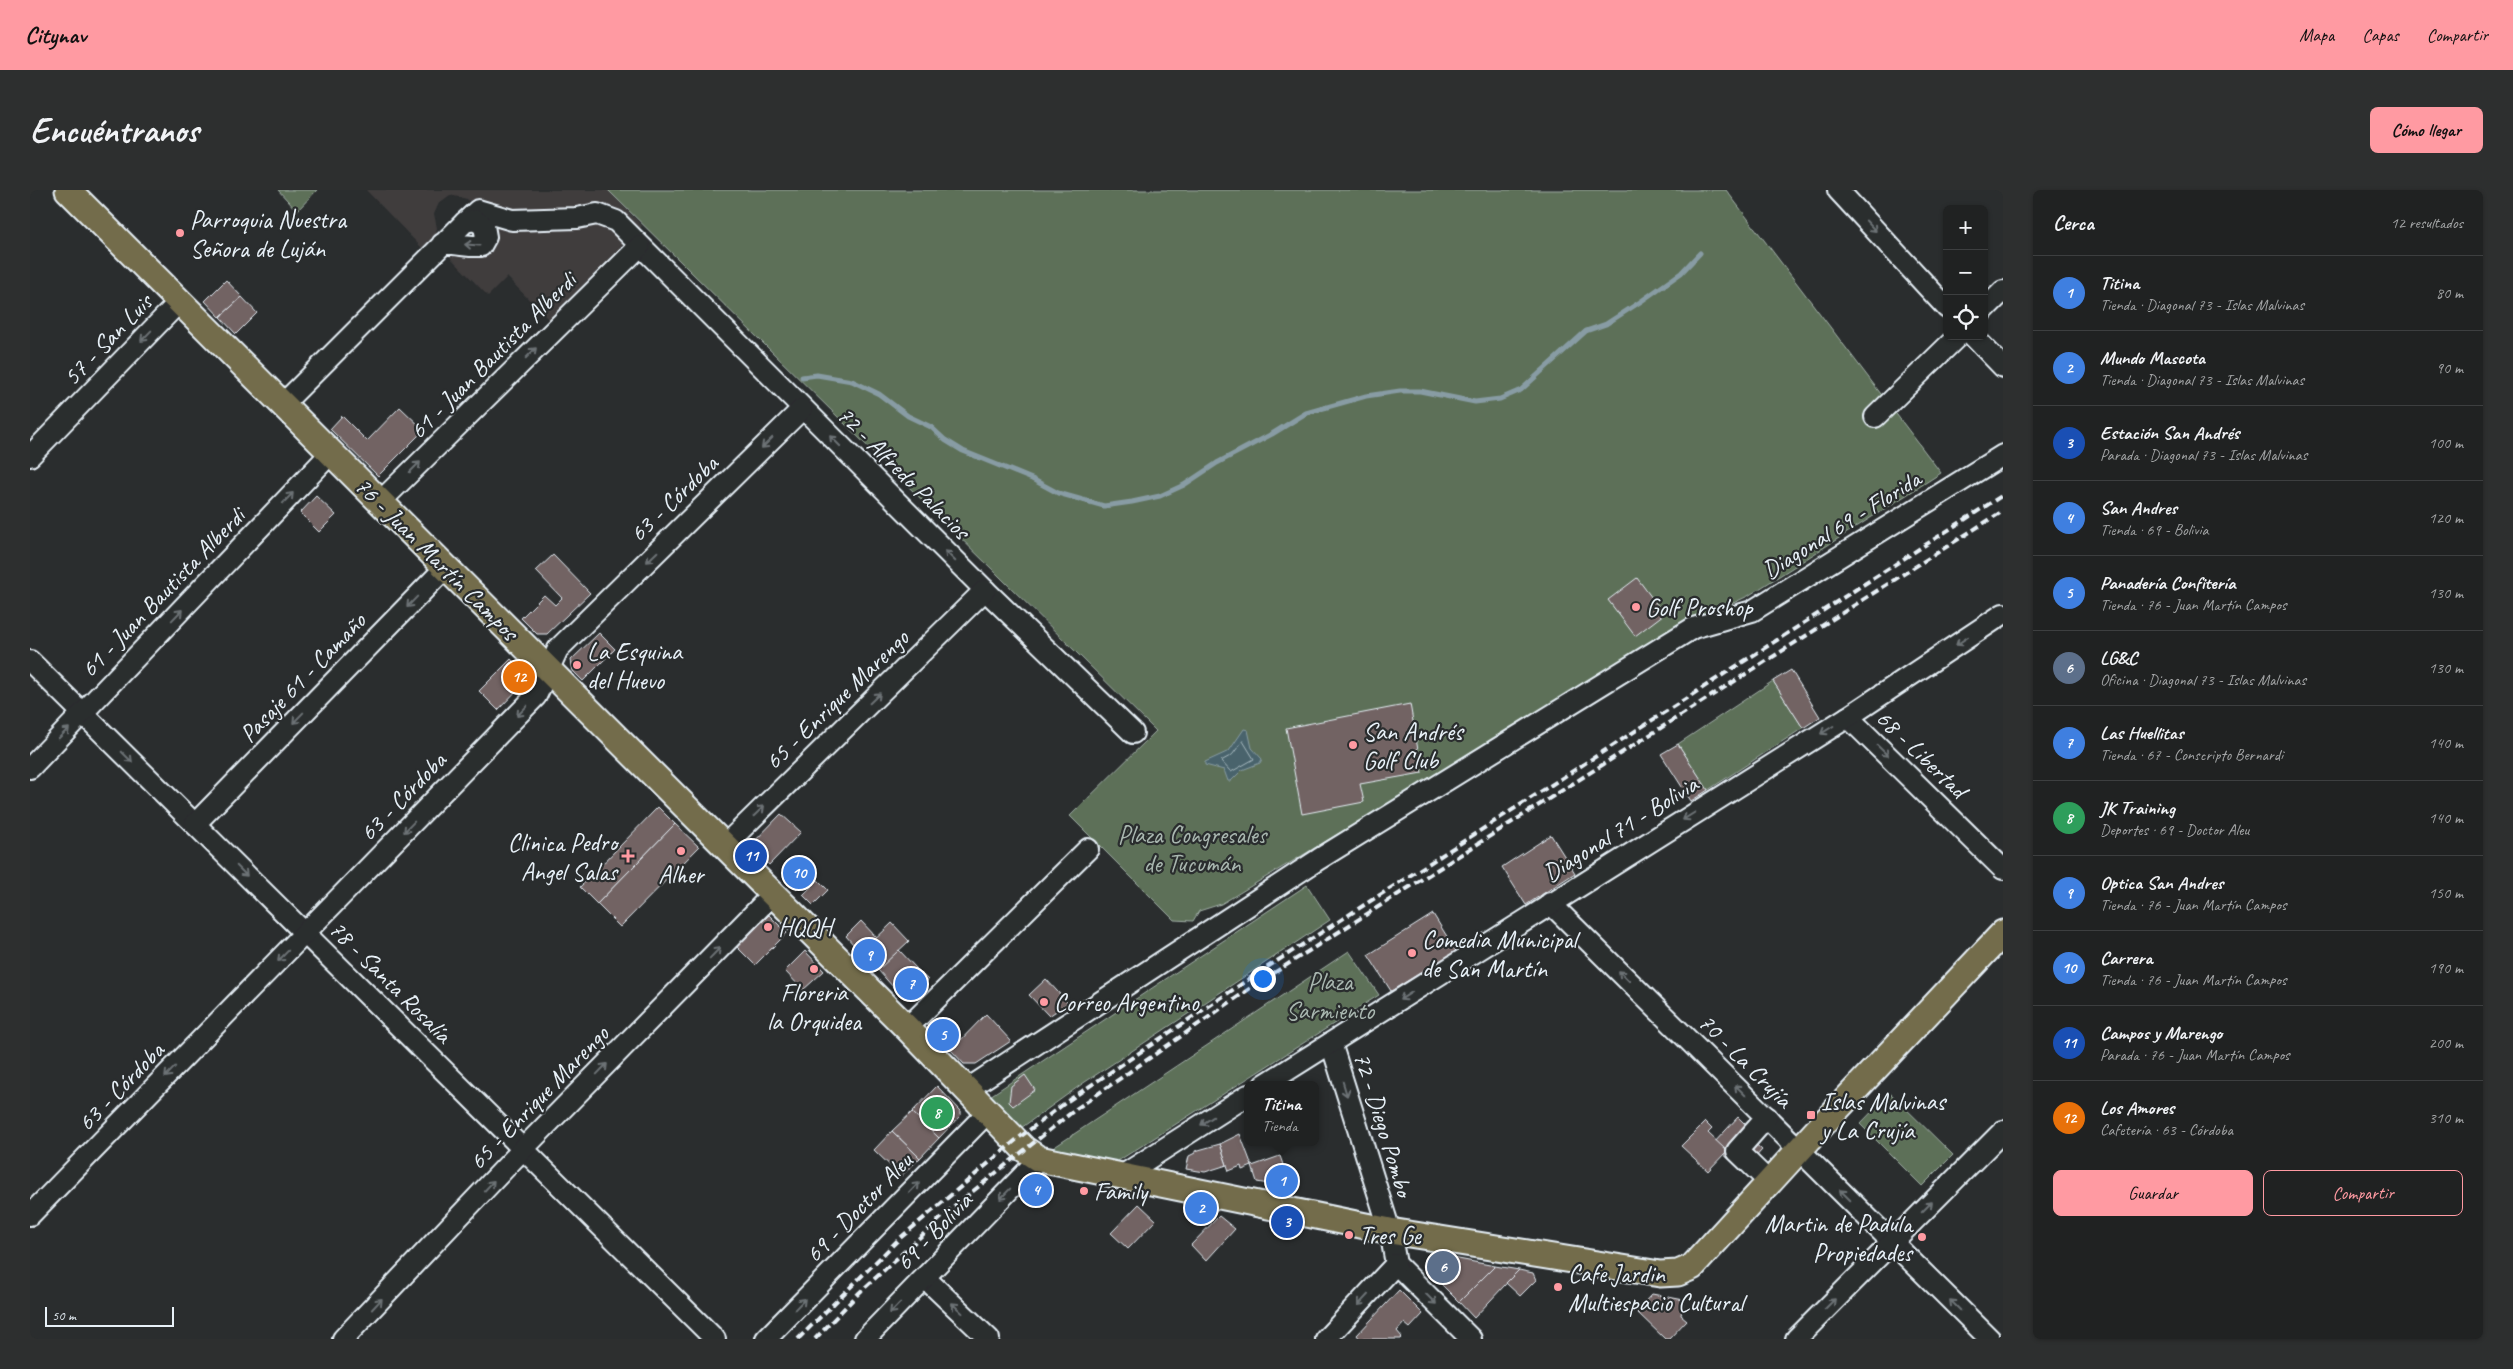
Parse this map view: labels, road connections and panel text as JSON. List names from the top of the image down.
{
  "streets": {
    "main road": ["76 - Juan Martín Campos"],
    "street": [
      "57 - San Luis",
      "61 - Juan Bautista Alberdi",
      "72 - Alfredo Palacios",
      "63 - Córdoba",
      "Diagonal 69 - Florida",
      "Pasaje 61 - Camaño",
      "65 - Enrique Marengo",
      "68 - Libertad",
      "Diagonal 71 - Bolivia",
      "78 - Santa Rosalía",
      "70 - La Crujía",
      "72 - Diego Pombo",
      "69 - Doctor Aleu",
      "69 - Bolivia"
    ]
  },
  "crossings": [
    ["57 - San Luis", "76 - Juan Martín Campos"],
    ["61 - Juan Bautista Alberdi", "72 - Alfredo Palacios"],
    ["61 - Juan Bautista Alberdi", "76 - Juan Martín Campos"],
    ["61 - Juan Bautista Alberdi", "78 - Santa Rosalía"],
    ["72 - Alfredo Palacios", "63 - Córdoba"],
    ["72 - Alfredo Palacios", "65 - Enrique Marengo"],
    ["63 - Córdoba", "76 - Juan Martín Campos"],
    ["63 - Córdoba", "78 - Santa Rosalía"],
    ["Diagonal 69 - Florida", "76 - Juan Martín Campos"],
    ["76 - Juan Martín Campos", "Pasaje 61 - Camaño"],
    ["76 - Juan Martín Campos", "65 - Enrique Marengo"],
    ["76 - Juan Martín Campos", "69 - Doctor Aleu"],
    ["76 - Juan Martín Campos", "69 - Bolivia"],
    ["Pasaje 61 - Camaño", "78 - Santa Rosalía"],
    ["65 - Enrique Marengo", "78 - Santa Rosalía"],
    ["68 - Libertad", "Diagonal 71 - Bolivia"],
    ["Diagonal 71 - Bolivia", "70 - La Crujía"],
    ["Diagonal 71 - Bolivia", "72 - Diego Pombo"]
  ],
  "one_way": [
    "57 - San Luis",
    "63 - Córdoba",
    "Pasaje 61 - Camaño",
    "65 - Enrique Marengo",
    "68 - Libertad",
    "Diagonal 71 - Bolivia",
    "70 - La Crujía",
    "72 - Diego Pombo",
    "69 - Doctor Aleu",
    "69 - Bolivia"
  ],
  "parks": ["Plaza Congresales de Tucumán", "Plaza Sarmiento"],
  "places": {
    "other": [
      "Parroquia Nuestra Señora de Luján",
      "Golf Proshop",
      "La Esquina del Huevo",
      "San Andrés Golf Club",
      "Alher",
      "HQQH",
      "Comedia Municipal de San Martín",
      "Floreria la Orquidea",
      "Correo Argentino",
      "Family",
      "Tres Ge",
      "Martin de Padula Propiedades",
      "Cafe Jardin Multiespacio Cultural"
    ],
    "health": ["Clinica Pedro Angel Salas"],
    "transit": ["Islas Malvinas y La Crujía"]
  },
  "scale_bar": "50 m",
  "page": {
    "header": "Citynav",
    "nav": ["Mapa", "Capas", "Compartir"],
    "buttons": [
      "Cómo llegar",
      ["Guardar", "Compartir"]
    ],
    "title": "Encuéntranos",
    "heading": ["Cerca", "12 resultados"],
    "map_buttons": ["+", "−"],
    "list": [
      {
        "mark": "1",
        "name": "Titina",
        "note": "Tienda · Diagonal 73 - Islas Malvinas",
        "value": "80 m"
      },
      {
        "mark": "2",
        "name": "Mundo Mascota",
        "note": "Tienda · Diagonal 73 - Islas Malvinas",
        "value": "90 m"
      },
      {
        "mark": "3",
        "name": "Estación San Andrés",
        "note": "Parada · Diagonal 73 - Islas Malvinas",
        "value": "100 m"
      },
      {
        "mark": "4",
        "name": "San Andres",
        "note": "Tienda · 69 - Bolivia",
        "value": "120 m"
      },
      {
        "mark": "5",
        "name": "Panadería Confitería",
        "note": "Tienda · 76 - Juan Martín Campos",
        "value": "130 m"
      },
      {
        "mark": "6",
        "name": "LG&C",
        "note": "Oficina · Diagonal 73 - Islas Malvinas",
        "value": "130 m"
      },
      {
        "mark": "7",
        "name": "Las Huellitas",
        "note": "Tienda · 67 - Conscripto Bernardi",
        "value": "140 m"
      },
      {
        "mark": "8",
        "name": "JK Training",
        "note": "Deportes · 69 - Doctor Aleu",
        "value": "140 m"
      },
      {
        "mark": "9",
        "name": "Optica San Andres",
        "note": "Tienda · 76 - Juan Martín Campos",
        "value": "150 m"
      },
      {
        "mark": "10",
        "name": "Carrera",
        "note": "Tienda · 76 - Juan Martín Campos",
        "value": "190 m"
      },
      {
        "mark": "11",
        "name": "Campos y Marengo",
        "note": "Parada · 76 - Juan Martín Campos",
        "value": "200 m"
      },
      {
        "mark": "12",
        "name": "Los Amores",
        "note": "Cafetería · 63 - Córdoba",
        "value": "310 m"
      }
    ],
    "pins": [
      "12",
      "11",
      "10",
      "9",
      "7",
      "5",
      "8",
      "1",
      "4",
      "2",
      "3",
      "6"
    ],
    "popup": ["Titina", "Tienda"],
    "scale": "50 m"
  }
}
